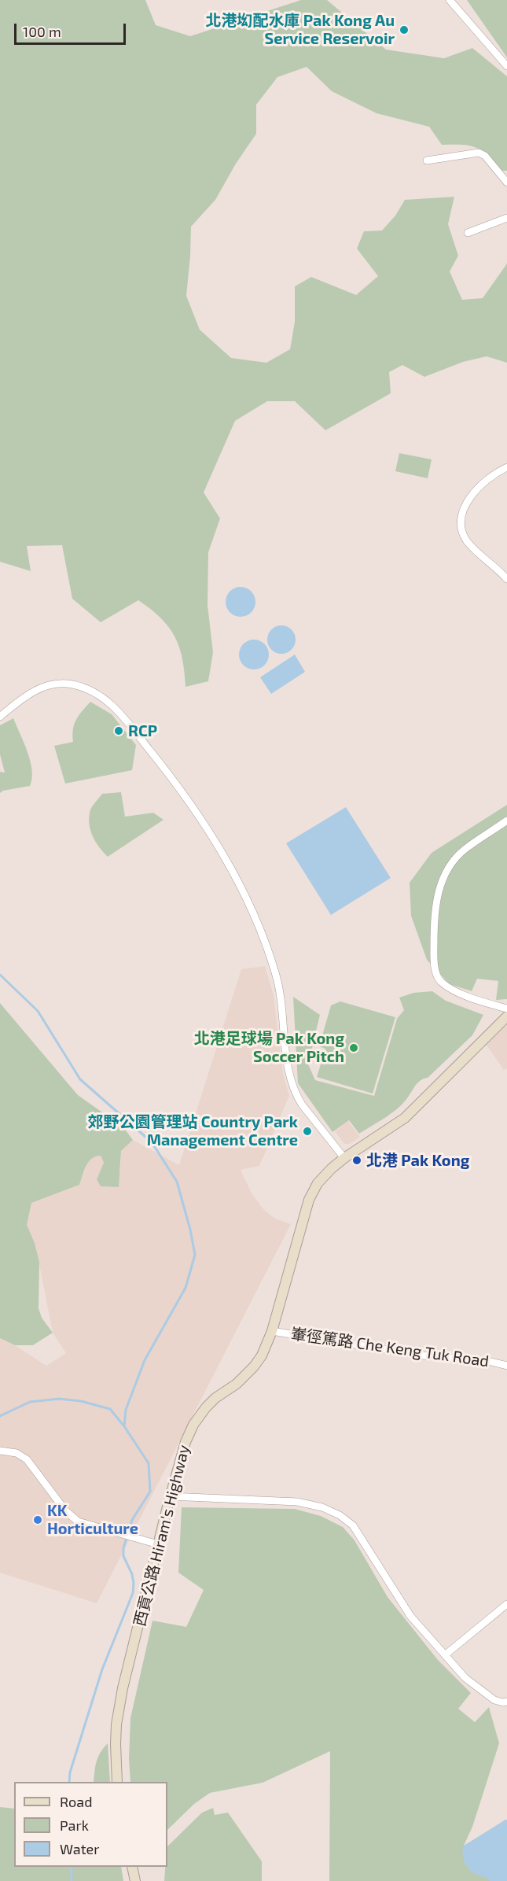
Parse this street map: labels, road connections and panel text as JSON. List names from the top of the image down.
{
  "streets": {
    "main road": ["西貢公路 Hiram's Highway"],
    "street": ["輋徑篤路 Che Keng Tuk Road"]
  },
  "crossings": [
    ["輋徑篤路 Che Keng Tuk Road", "西貢公路 Hiram's Highway"]
  ],
  "places": [
    "北港㘭配水庫 Pak Kong Au Service Reservoir",
    "RCP",
    "北港足球場 Pak Kong Soccer Pitch",
    "郊野公園管理站 Country Park Management Centre",
    "北港 Pak Kong",
    "KK Horticulture"
  ],
  "legend": ["Road", "Park", "Water"],
  "scale_bar": "100 m"
}
